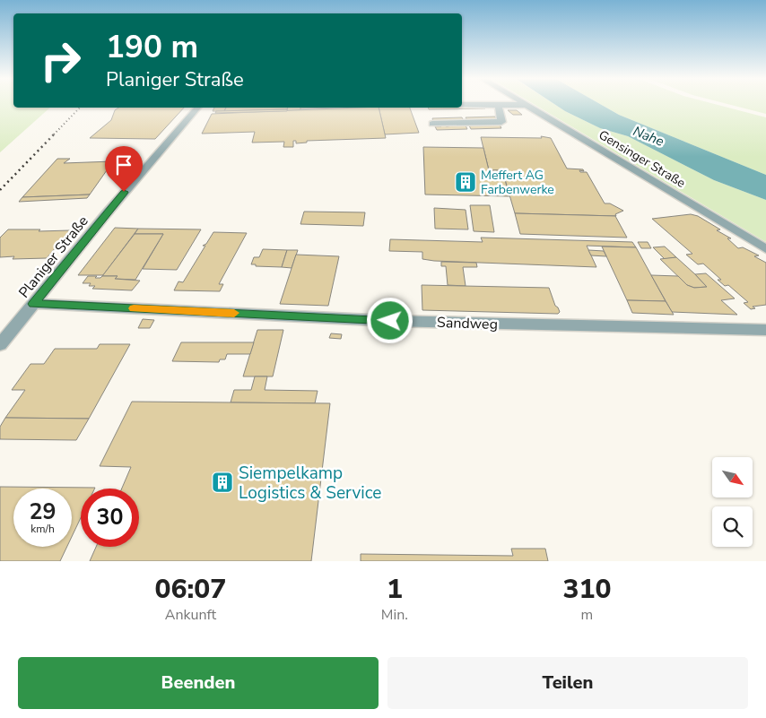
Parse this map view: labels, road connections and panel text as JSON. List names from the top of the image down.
{
  "streets": {
    "street": ["Gensinger Straße", "Planiger Straße", "Sandweg"]
  },
  "crossings": [
    ["Planiger Straße", "Sandweg"]
  ],
  "water": ["Nahe"],
  "places": {
    "building": ["Meffert AG Farbenwerke", "Siempelkamp Logistics & Service"]
  },
  "north": "bottom right",
  "page": {
    "turn": ["190 m", "Planiger Straße"],
    "speed": "29 km/h",
    "limit": "30",
    "eta": [
      "06:07",
      "Ankunft",
      "1",
      "Min.",
      "310",
      "m"
    ],
    "buttons": ["Beenden", "Teilen"]
  }
}
